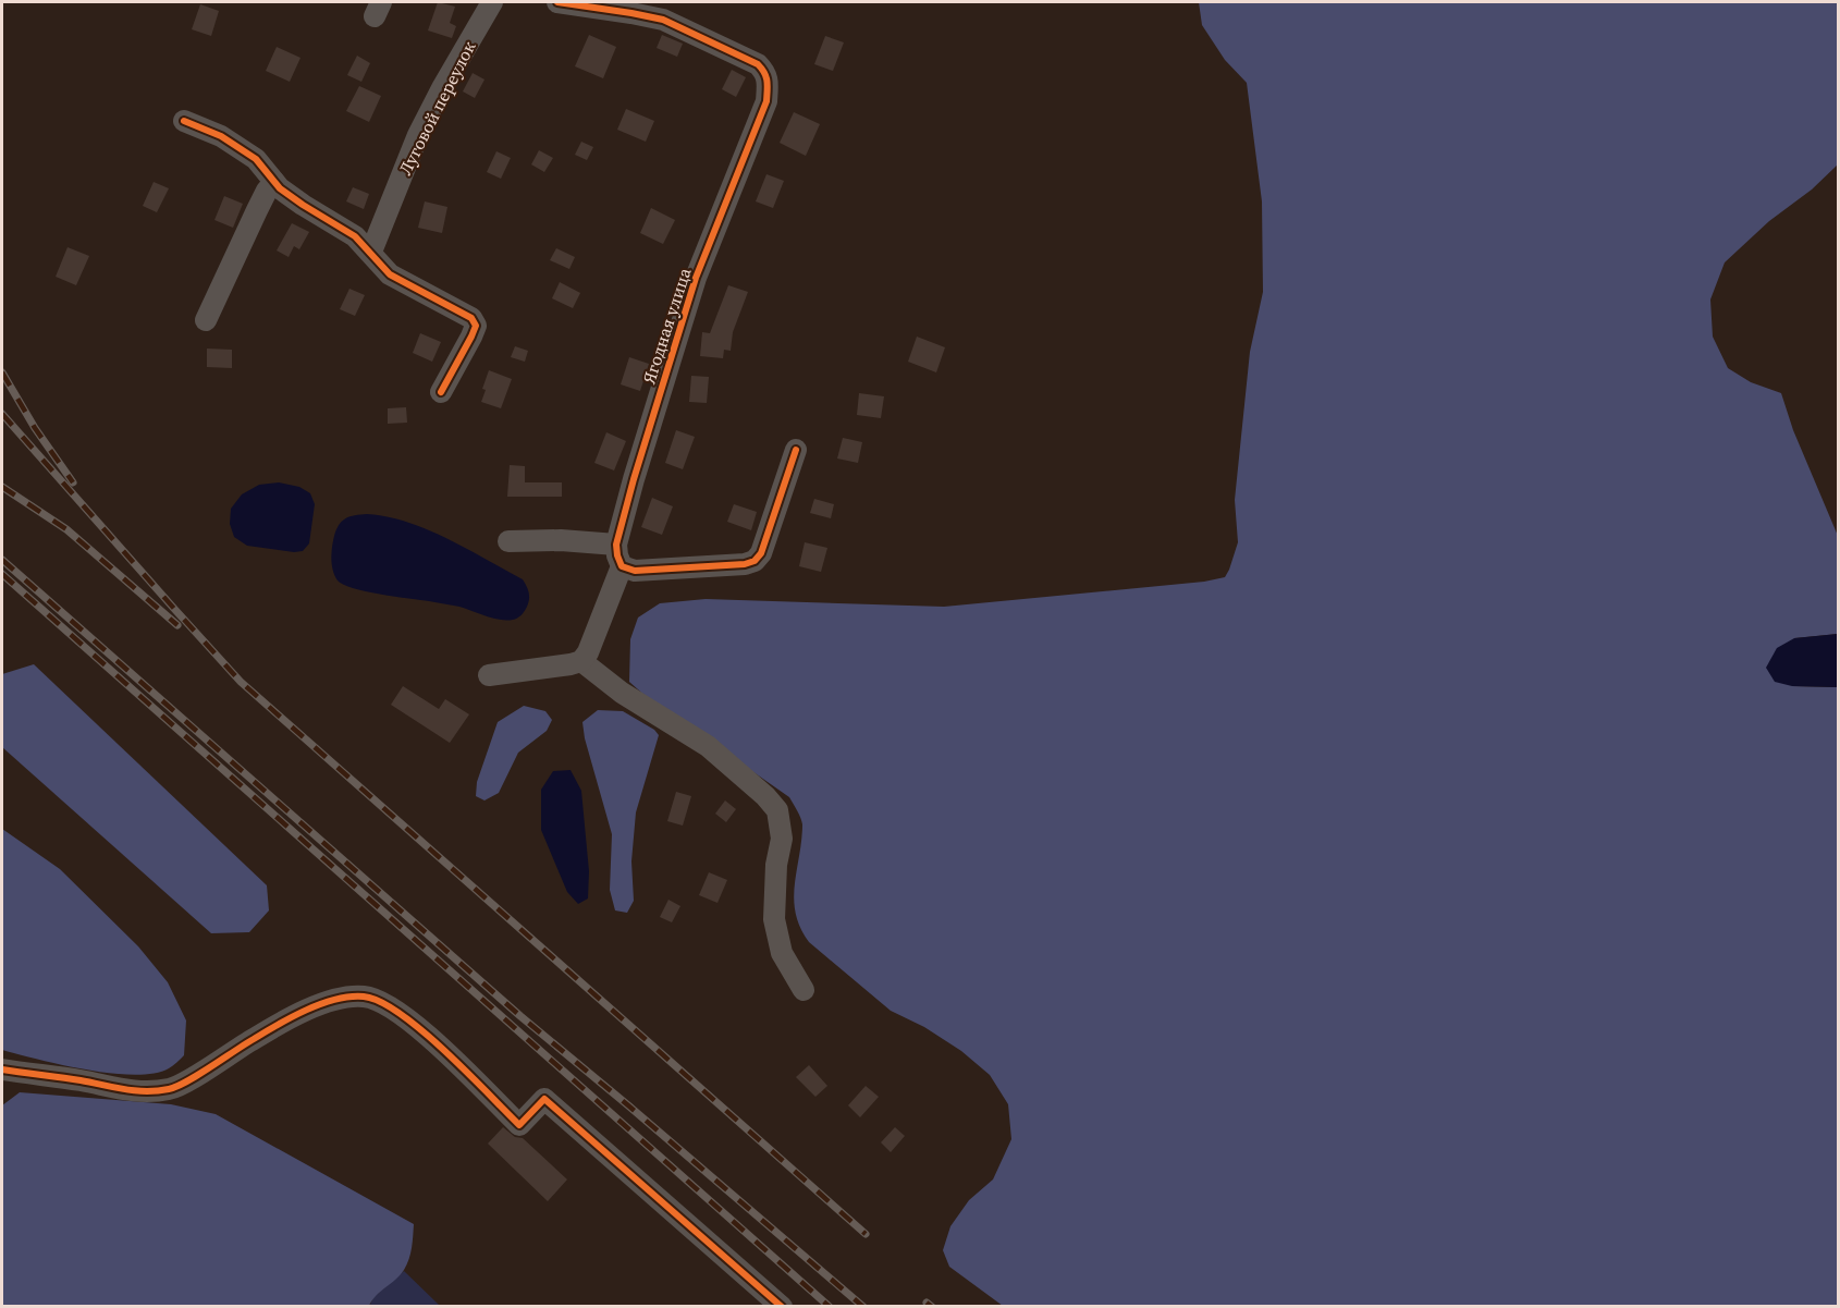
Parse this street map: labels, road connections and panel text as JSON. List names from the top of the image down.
{
  "streets": {
    "street": ["Луговой переулок", "Ягодная улица"]
  }
}
